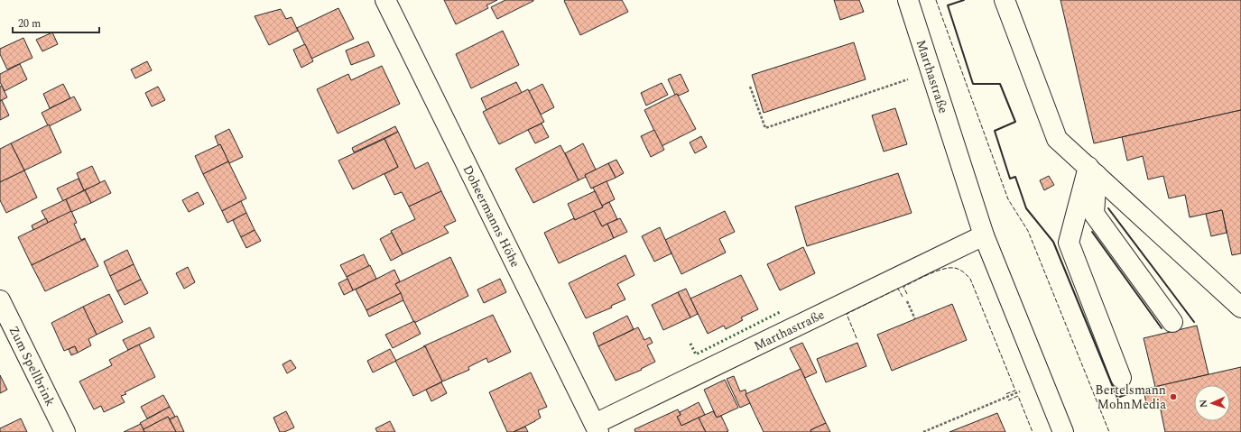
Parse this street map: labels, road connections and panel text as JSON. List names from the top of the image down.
{
  "streets": {
    "street": ["Marthastraße", "Doheermanns Höhe", "Zum Spellbrink"]
  },
  "crossings": [
    ["Marthastraße", "Doheermanns Höhe"]
  ],
  "places": ["Bertelsmann MohnMedia"],
  "scale_bar": "20 m",
  "north": "left"
}
